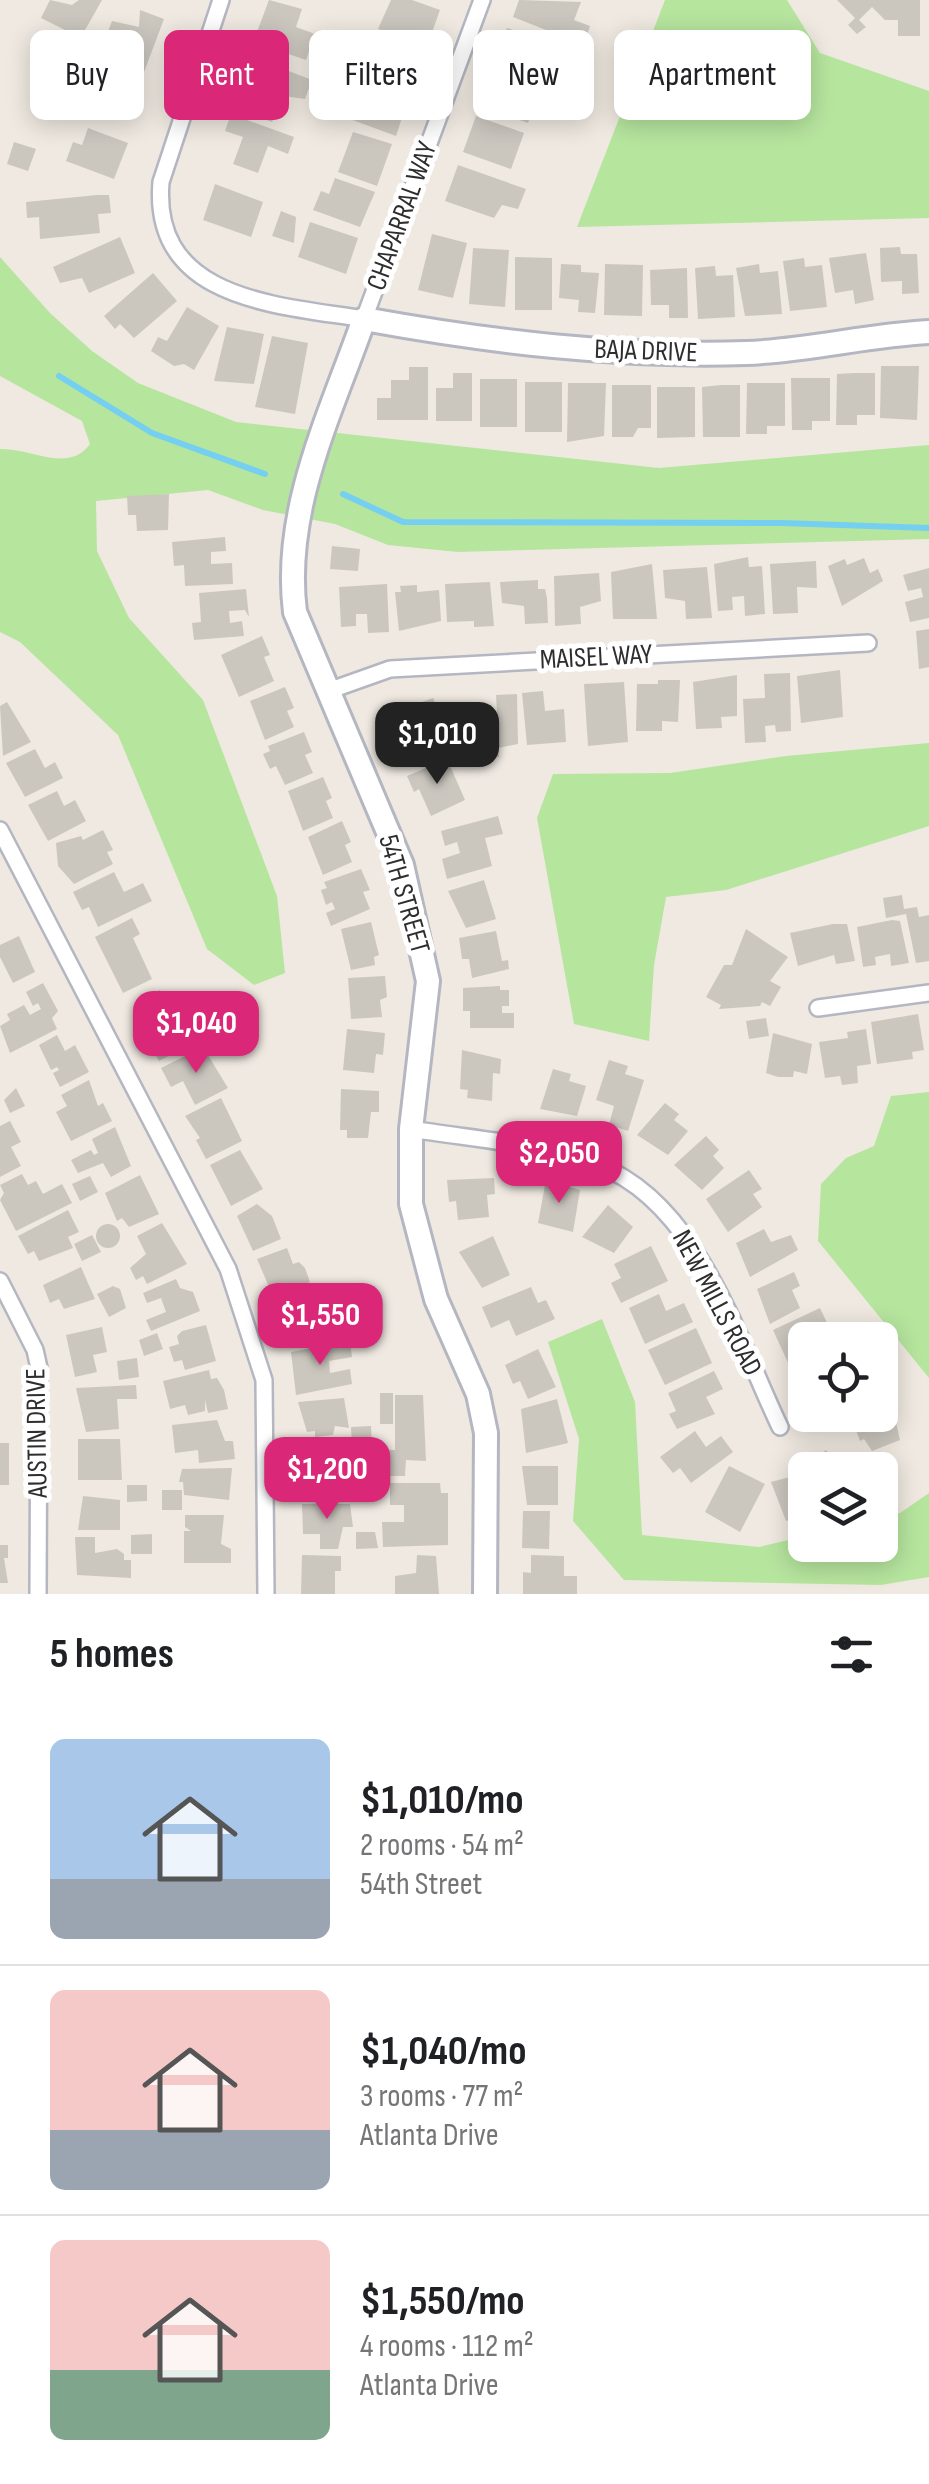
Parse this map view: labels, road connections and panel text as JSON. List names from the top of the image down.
{
  "streets": {
    "street": [
      "CHAPARRAL WAY",
      "BAJA DRIVE",
      "MAISEL WAY",
      "54TH STREET",
      "NEW MILLS ROAD",
      "AUSTIN DRIVE"
    ]
  },
  "crossings": [
    ["CHAPARRAL WAY", "BAJA DRIVE"],
    ["CHAPARRAL WAY", "54TH STREET"],
    ["BAJA DRIVE", "54TH STREET"],
    ["MAISEL WAY", "54TH STREET"],
    ["54TH STREET", "NEW MILLS ROAD"]
  ],
  "page": {
    "chip": [
      "Buy",
      "Rent",
      "Filters",
      "New",
      "Apartment"
    ],
    "price": [
      "$1,010",
      "$1,040",
      "$2,050",
      "$1,550",
      "$1,200"
    ],
    "heading": "5 homes",
    "list": [
      {
        "name": "$1,010/mo",
        "note": "2 rooms · 54 m² · 54th Street"
      },
      {
        "name": "$1,040/mo",
        "note": "3 rooms · 77 m² · Atlanta Drive"
      },
      {
        "name": "$1,550/mo",
        "note": "4 rooms · 112 m² · Atlanta Drive"
      }
    ]
  }
}
